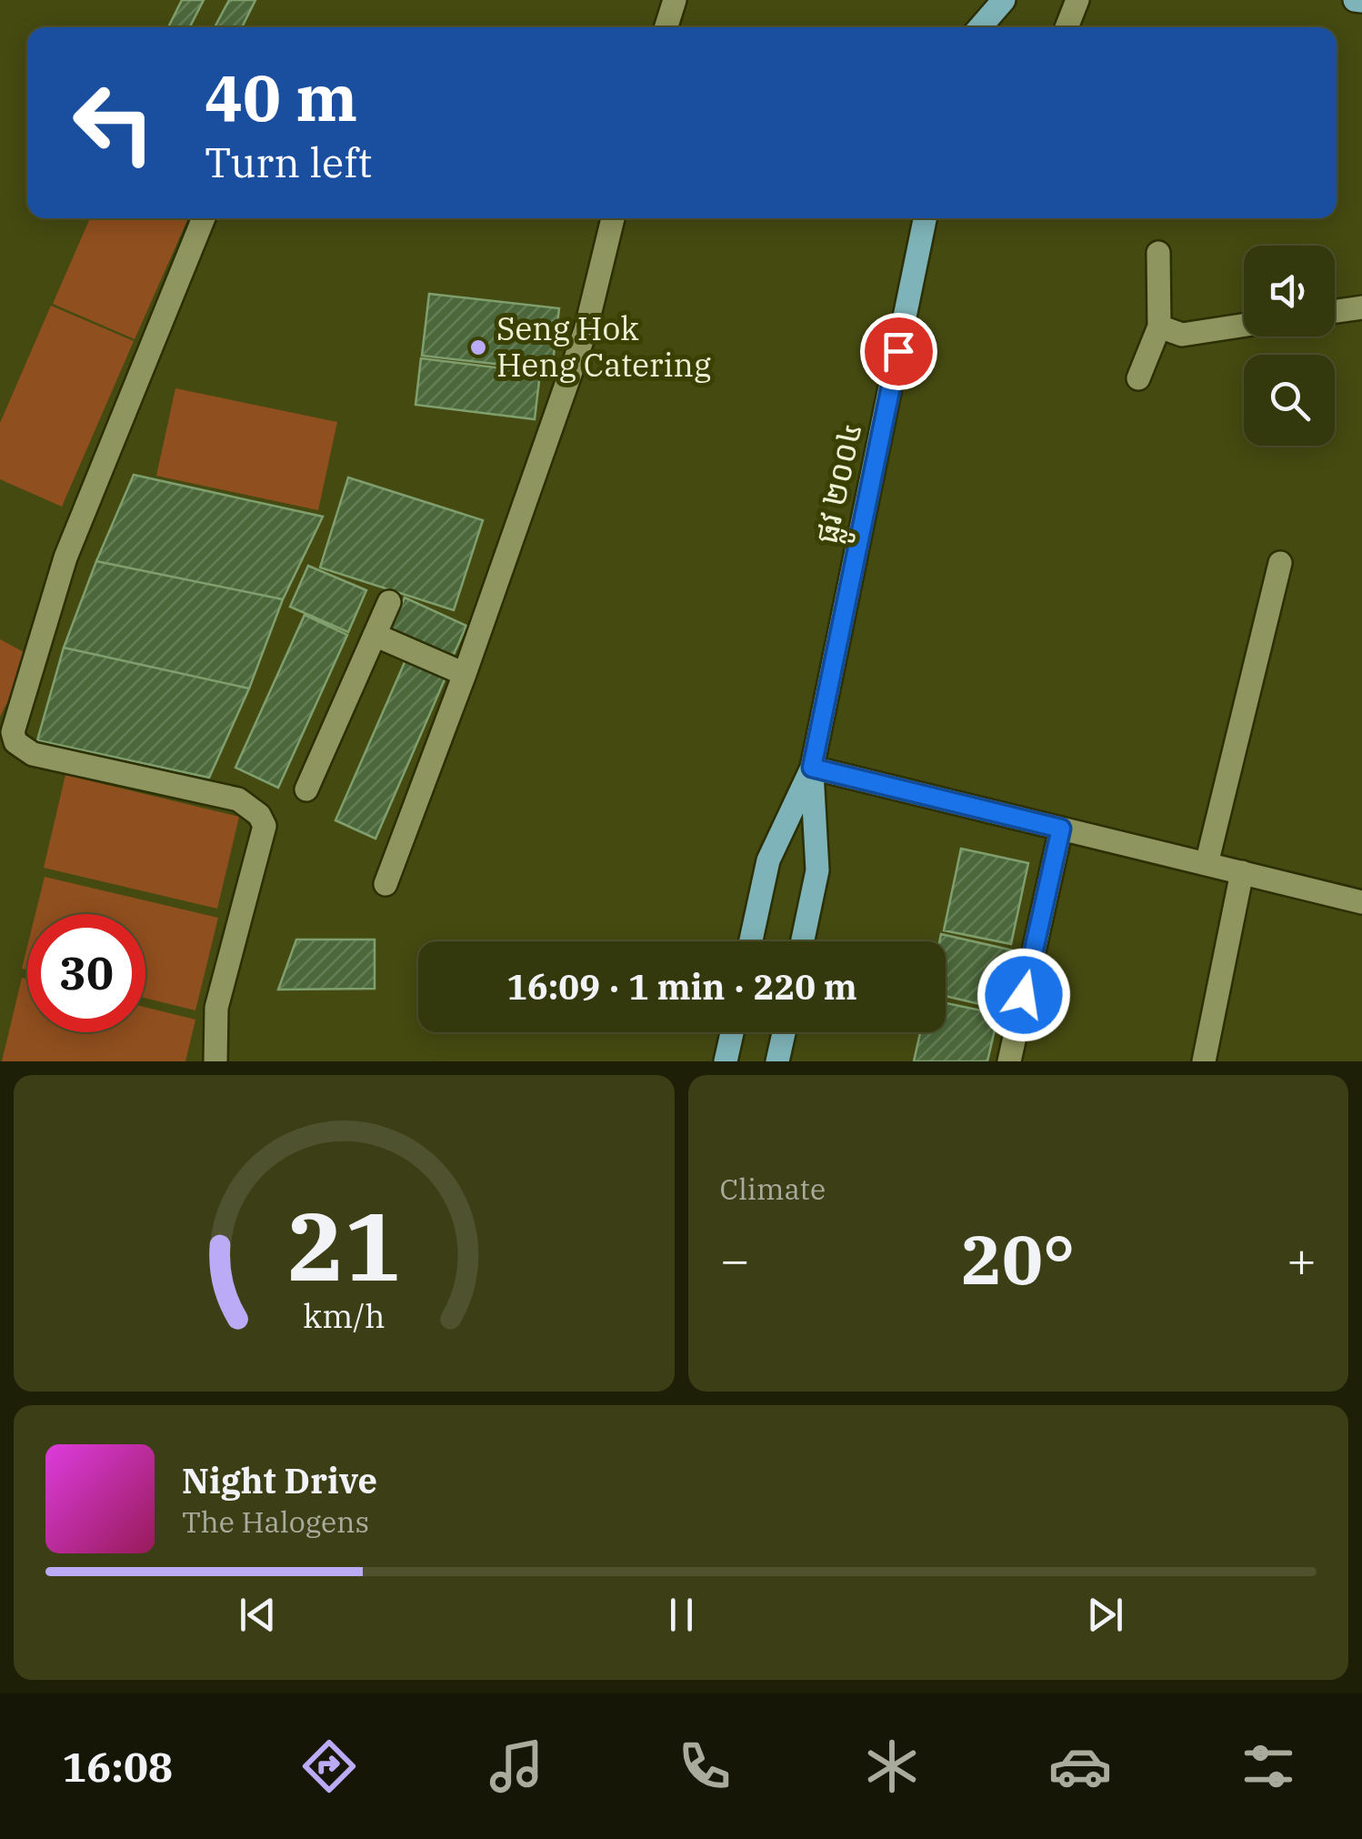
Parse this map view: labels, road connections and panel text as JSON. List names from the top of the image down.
{
  "streets": {
    "main road": ["ផ្លូវ ២០០៤"]
  },
  "places": ["Seng Hok Heng Catering"],
  "page": {
    "turn": ["40 m", "Turn left"],
    "limit": "30",
    "trip": "16:09 · 1 min · 220 m",
    "tile": "Climate",
    "heat": ["−", "20°", "+"],
    "song": ["Night Drive", "The Halogens"],
    "tabs": "16:08",
    "gauge": ["21", "km/h"]
  }
}
